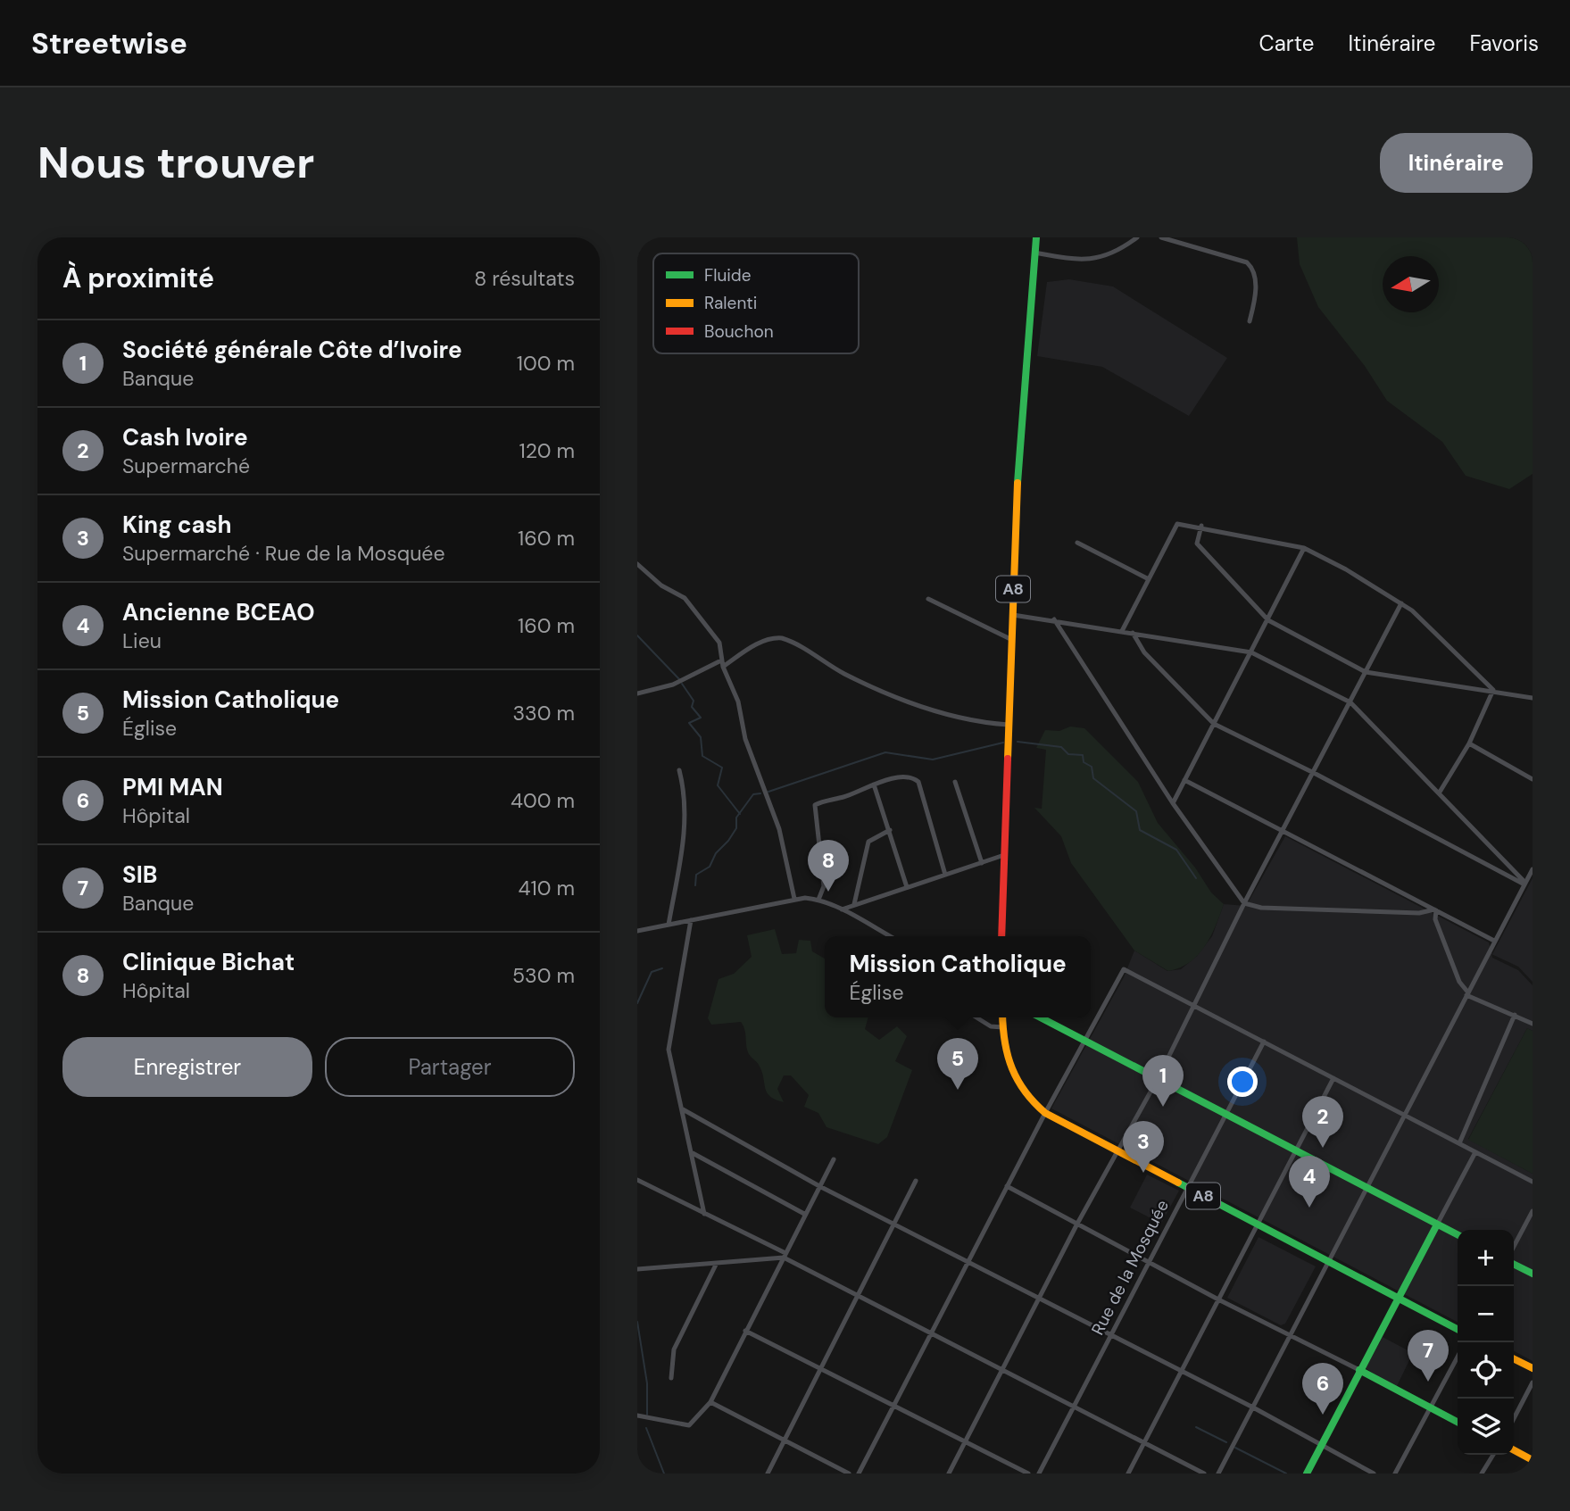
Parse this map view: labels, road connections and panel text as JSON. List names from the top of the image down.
{
  "streets": {
    "main road": ["A8"],
    "street": ["Rue de la Mosquée"]
  },
  "crossings": [
    ["A8", "Rue de la Mosquée"]
  ],
  "legend": ["Fluide", "Ralenti", "Bouchon"],
  "north": "left",
  "page": {
    "header": "Streetwise",
    "nav": ["Carte", "Itinéraire", "Favoris"],
    "buttons": [
      "Itinéraire",
      ["Enregistrer", "Partager"]
    ],
    "title": "Nous trouver",
    "heading": ["À proximité", "8 résultats"],
    "list": [
      {
        "mark": "1",
        "name": "Société générale Côte d’Ivoire",
        "note": "Banque",
        "value": "100 m"
      },
      {
        "mark": "2",
        "name": "Cash Ivoire",
        "note": "Supermarché",
        "value": "120 m"
      },
      {
        "mark": "3",
        "name": "King cash",
        "note": "Supermarché · Rue de la Mosquée",
        "value": "160 m"
      },
      {
        "mark": "4",
        "name": "Ancienne BCEAO",
        "note": "Lieu",
        "value": "160 m"
      },
      {
        "mark": "5",
        "name": "Mission Catholique",
        "note": "Église",
        "value": "330 m"
      },
      {
        "mark": "6",
        "name": "PMI MAN",
        "note": "Hôpital",
        "value": "400 m"
      },
      {
        "mark": "7",
        "name": "SIB",
        "note": "Banque",
        "value": "410 m"
      },
      {
        "mark": "8",
        "name": "Clinique Bichat",
        "note": "Hôpital",
        "value": "530 m"
      }
    ],
    "pins": [
      "8",
      "5",
      "1",
      "2",
      "3",
      "4",
      "7",
      "6"
    ],
    "popup": ["Mission Catholique", "Église"],
    "map_buttons": ["+", "−"]
  }
}
